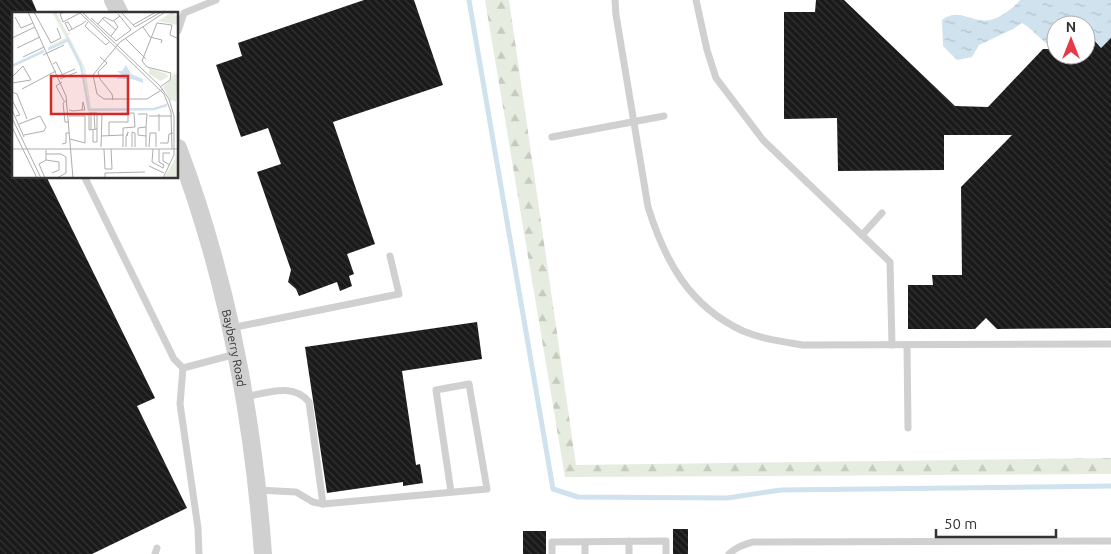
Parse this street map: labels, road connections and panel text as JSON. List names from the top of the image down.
{
  "streets": {
    "street": ["Bayberry Road"]
  },
  "scale_bar": "50 m",
  "north": "top"
}
